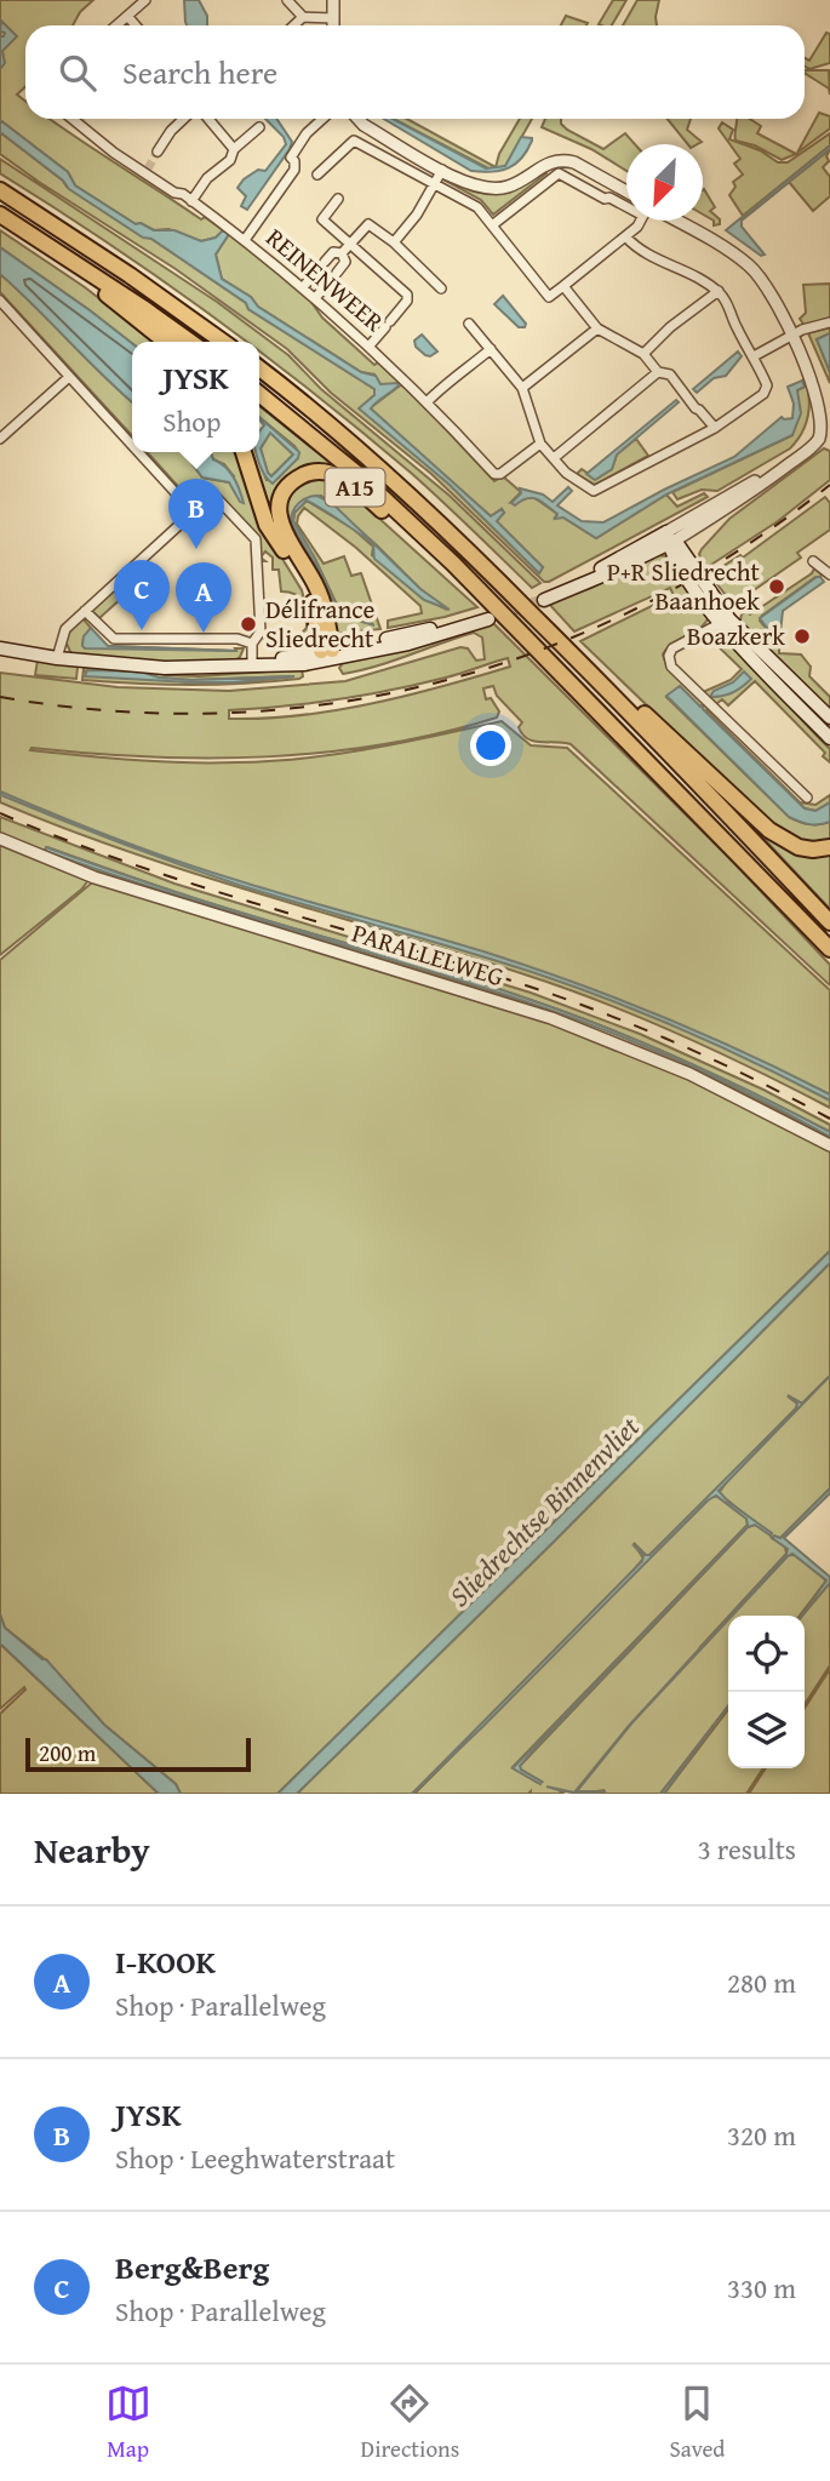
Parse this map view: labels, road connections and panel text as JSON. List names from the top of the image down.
{
  "streets": {
    "highway": ["A15"],
    "street": ["REINENWEER", "PARALLELWEG"]
  },
  "water": ["Sliedrechtse Binnenvliet"],
  "places": ["P+R Sliedrecht Baanhoek", "Délifrance Sliedrecht", "Boazkerk"],
  "scale_bar": "200 m",
  "north": "bottom left",
  "page": {
    "search": "Search here",
    "popup": ["JYSK", "Shop"],
    "pins": ["B", "C", "A"],
    "scale": "200 m",
    "heading": ["Nearby", "3 results"],
    "list": [
      {
        "mark": "A",
        "name": "I-KOOK",
        "note": "Shop · Parallelweg",
        "value": "280 m"
      },
      {
        "mark": "B",
        "name": "JYSK",
        "note": "Shop · Leeghwaterstraat",
        "value": "320 m"
      },
      {
        "mark": "C",
        "name": "Berg&Berg",
        "note": "Shop · Parallelweg",
        "value": "330 m"
      }
    ],
    "nav": ["Map", "Directions", "Saved"]
  }
}
